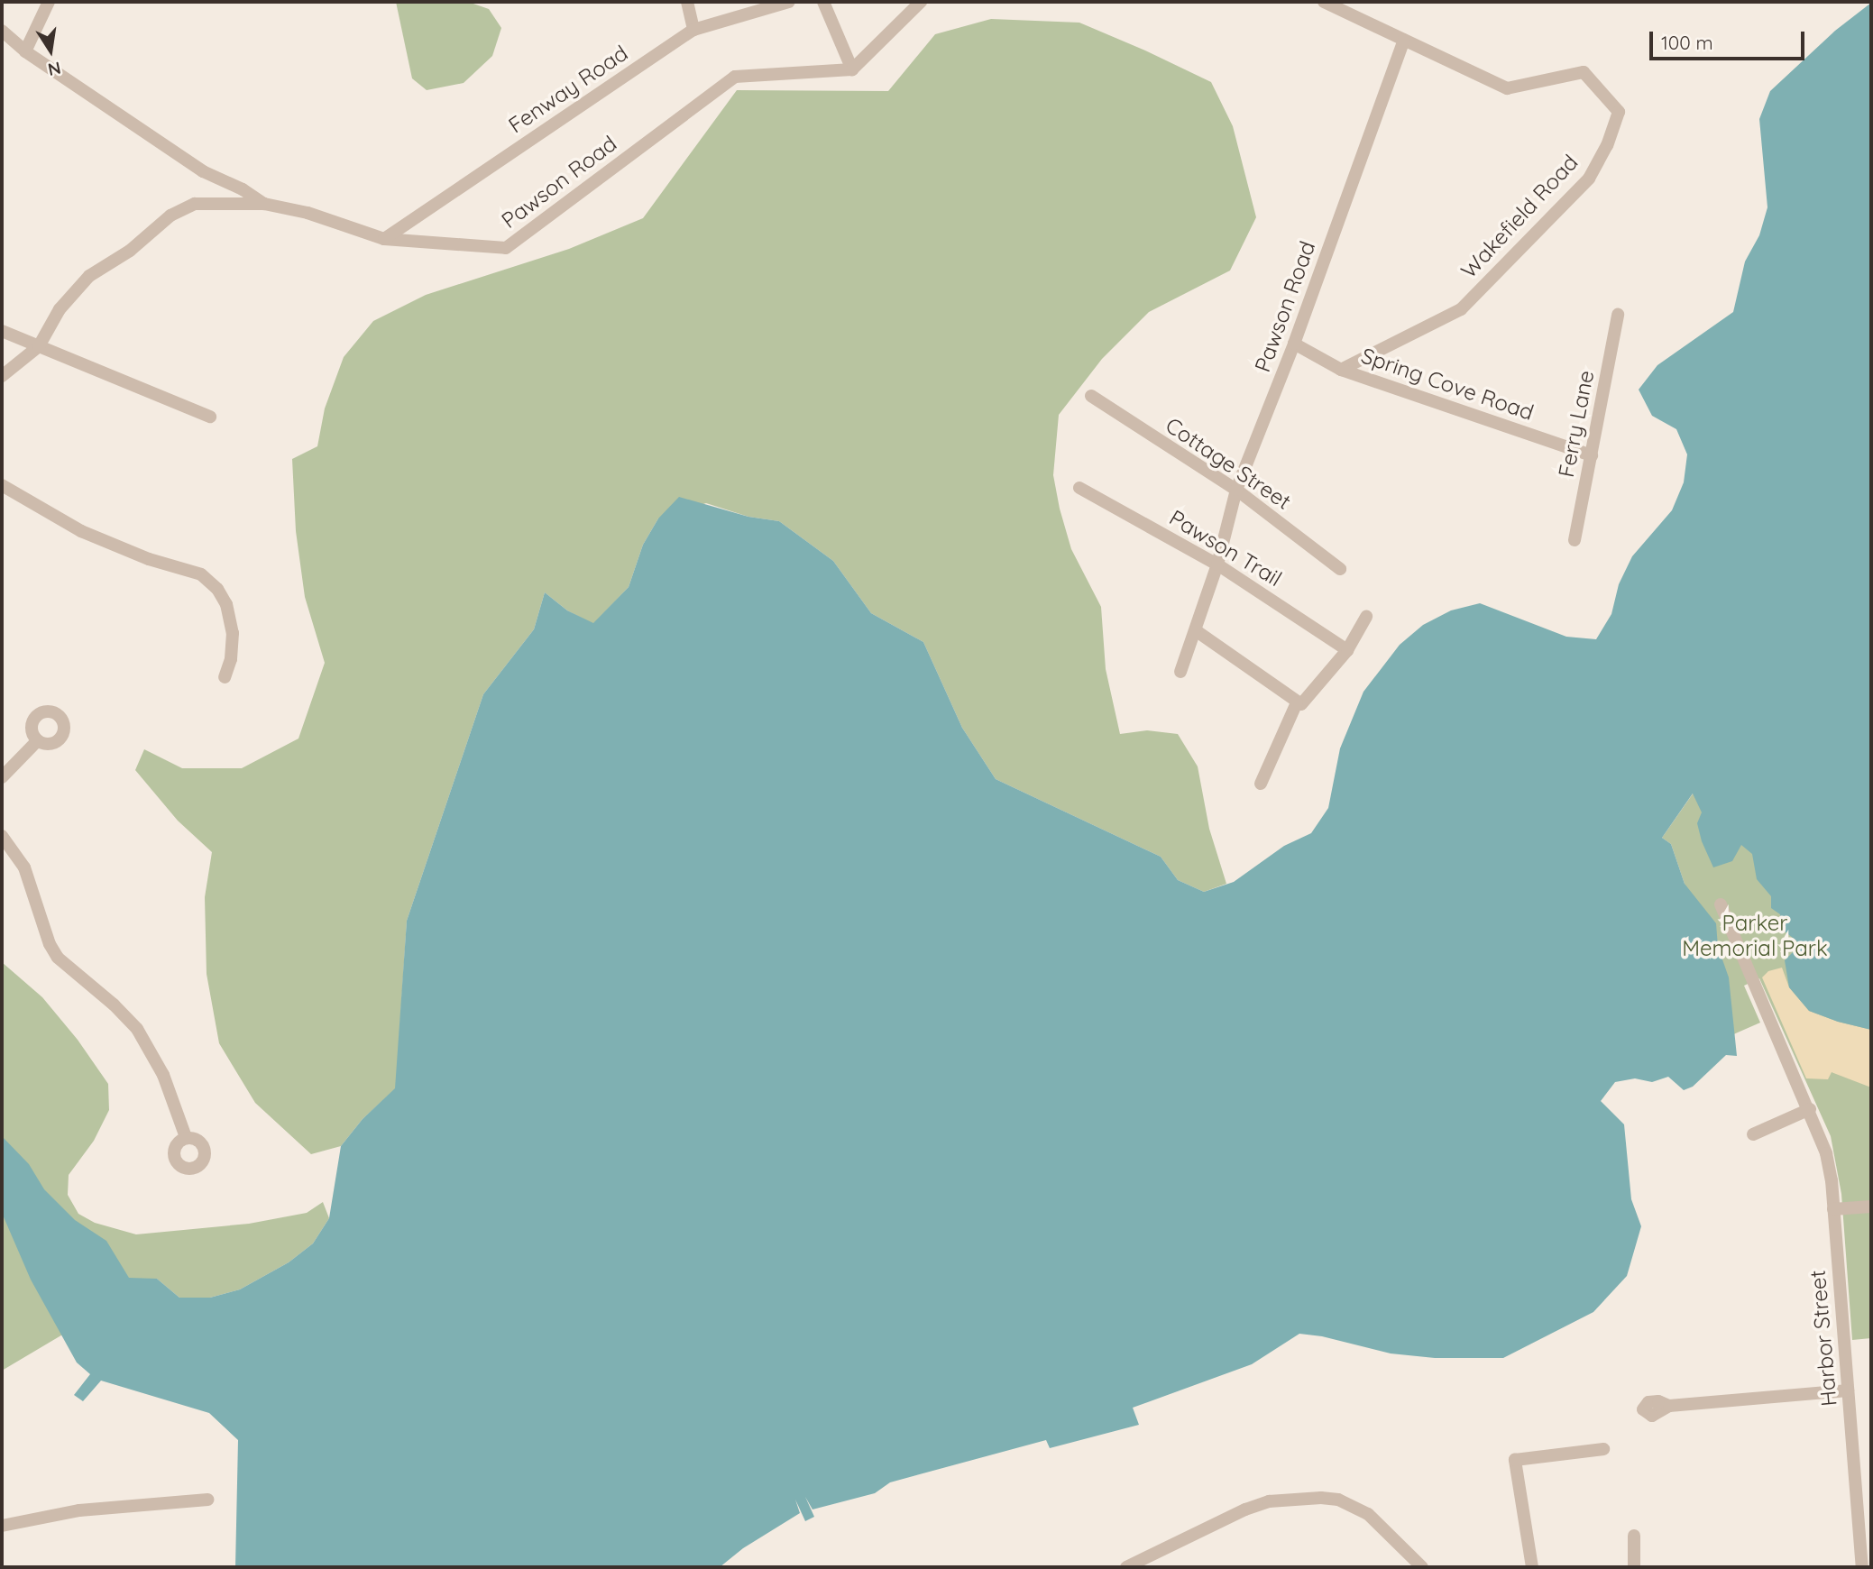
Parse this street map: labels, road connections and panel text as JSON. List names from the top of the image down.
{
  "streets": {
    "street": [
      "Fenway Road",
      "Pawson Road",
      "Wakefield Road",
      "Spring Cove Road",
      "Ferry Lane",
      "Cottage Street",
      "Pawson Trail",
      "Harbor Street"
    ]
  },
  "crossings": [
    ["Fenway Road", "Pawson Road"],
    ["Pawson Road", "Wakefield Road"],
    ["Pawson Road", "Spring Cove Road"],
    ["Pawson Road", "Cottage Street"],
    ["Pawson Road", "Pawson Trail"],
    ["Wakefield Road", "Spring Cove Road"],
    ["Spring Cove Road", "Ferry Lane"]
  ],
  "parks": ["Parker Memorial Park"],
  "scale_bar": "100 m",
  "north": "bottom"
}
